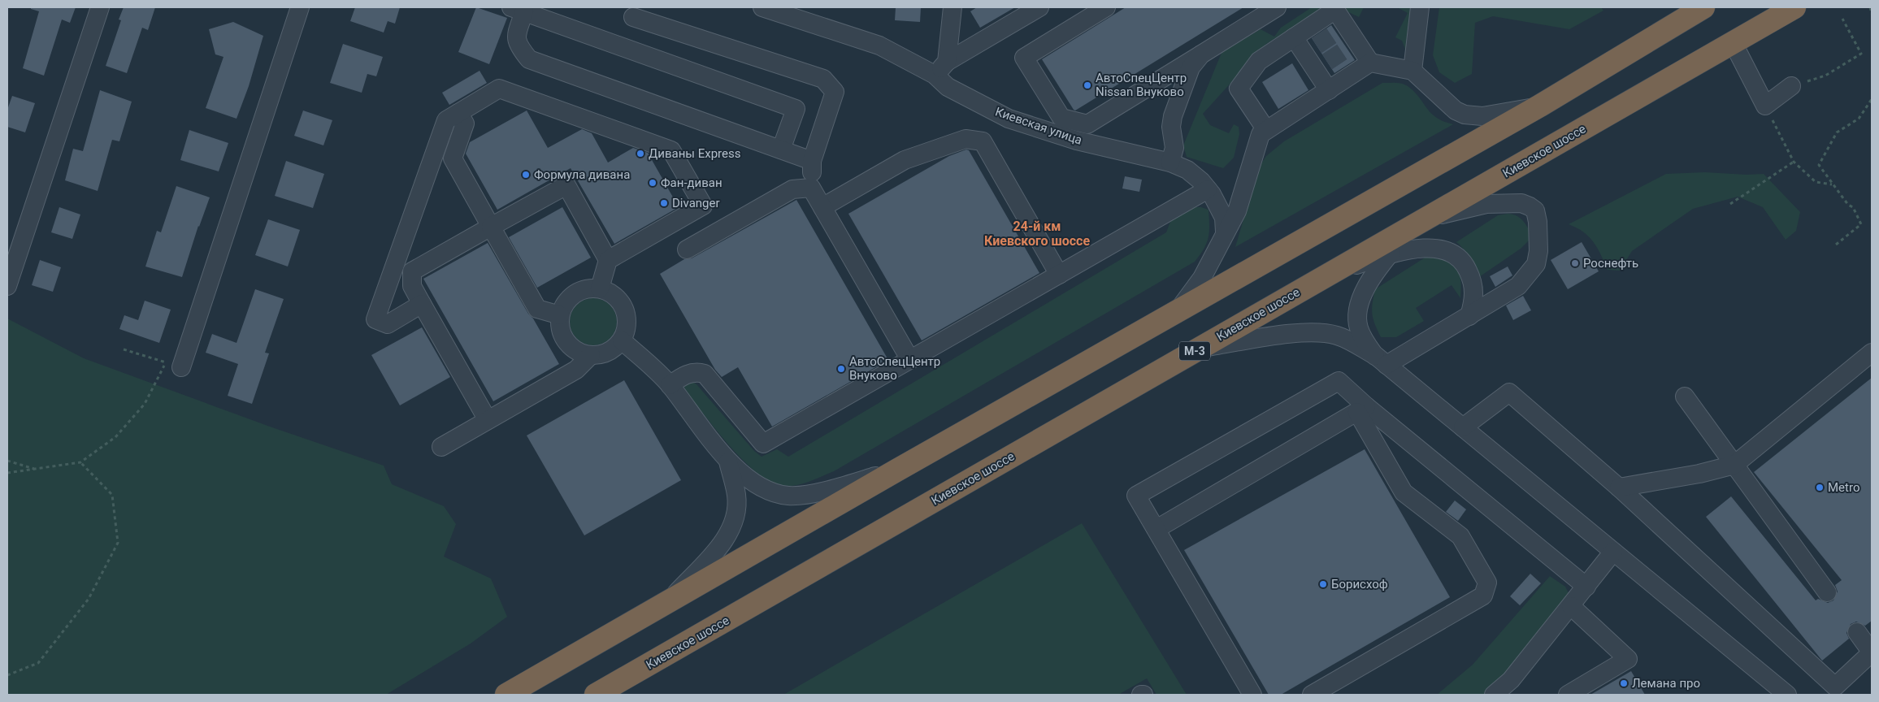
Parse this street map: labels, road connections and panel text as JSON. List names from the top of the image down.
{
  "streets": {
    "highway": ["Киевское шоссе", "М-3"],
    "street": ["Киевская улица"]
  },
  "districts": ["24-й км Киевского шоссе"],
  "places": [
    "АвтоСпецЦентр Nissan Внуково",
    "Диваны Express",
    "Формула дивана",
    "Фан-диван",
    "Divanger",
    "Роснефть",
    "АвтоСпецЦентр Внуково",
    "Metro",
    "Борисхоф",
    "Лемана про"
  ]
}
